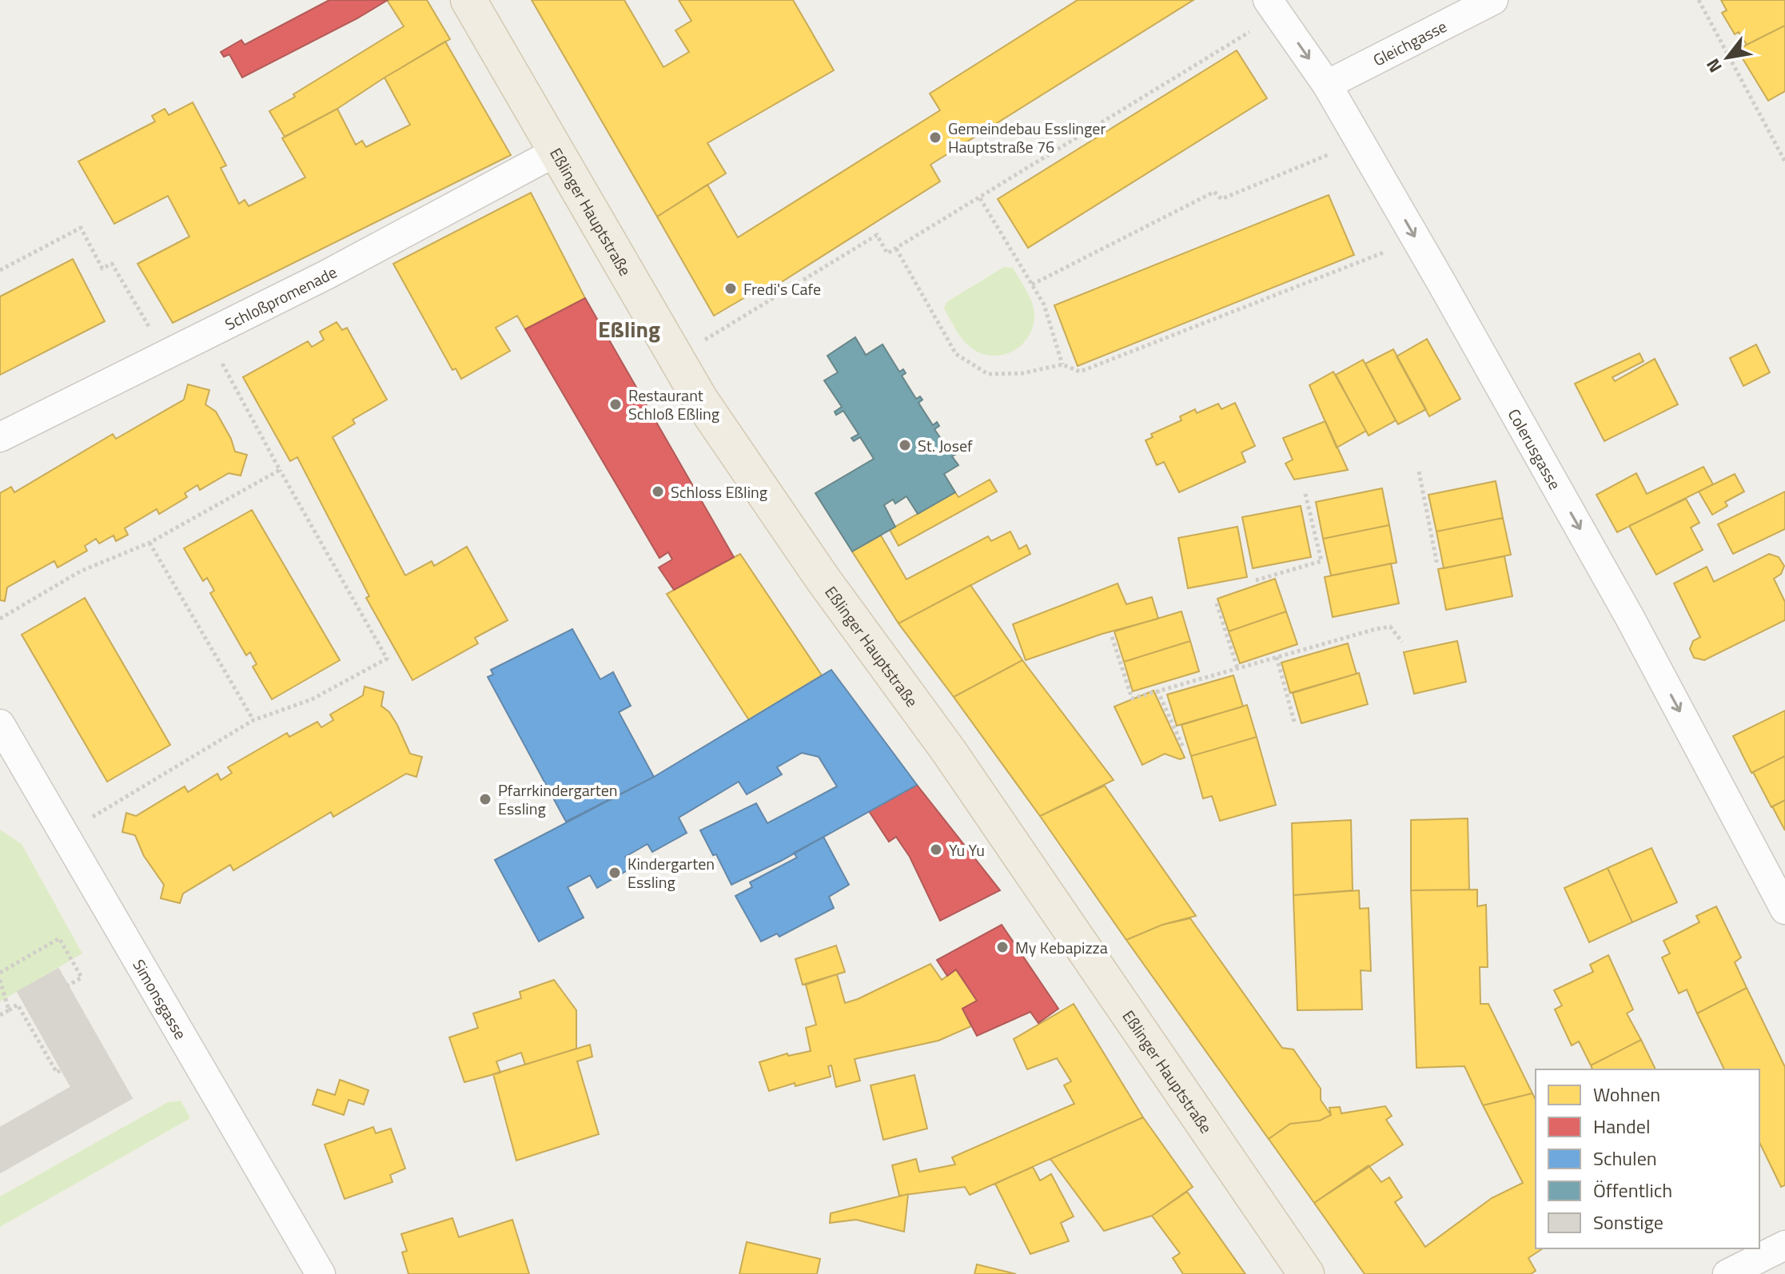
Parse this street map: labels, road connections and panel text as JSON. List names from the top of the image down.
{
  "streets": {
    "main road": ["Eßlinger Hauptstraße"],
    "street": [
      "Gleichgasse",
      "Schloßpromenade",
      "Colerusgasse",
      "Simonsgasse"
    ]
  },
  "crossings": [
    ["Gleichgasse", "Colerusgasse"],
    ["Eßlinger Hauptstraße", "Schloßpromenade"]
  ],
  "one_way": ["Colerusgasse"],
  "districts": ["Eßling"],
  "places": [
    "Gemeindebau Esslinger Hauptstraße 76",
    "Fredi's Cafe",
    "Restaurant Schloß Eßling",
    "St. Josef",
    "Schloss Eßling",
    "Pfarrkindergarten Essling",
    "Yu Yu",
    "Kindergarten Essling",
    "My Kebapizza"
  ],
  "legend": [
    "Wohnen",
    "Handel",
    "Schulen",
    "Öffentlich",
    "Sonstige"
  ],
  "north": "bottom left"
}
